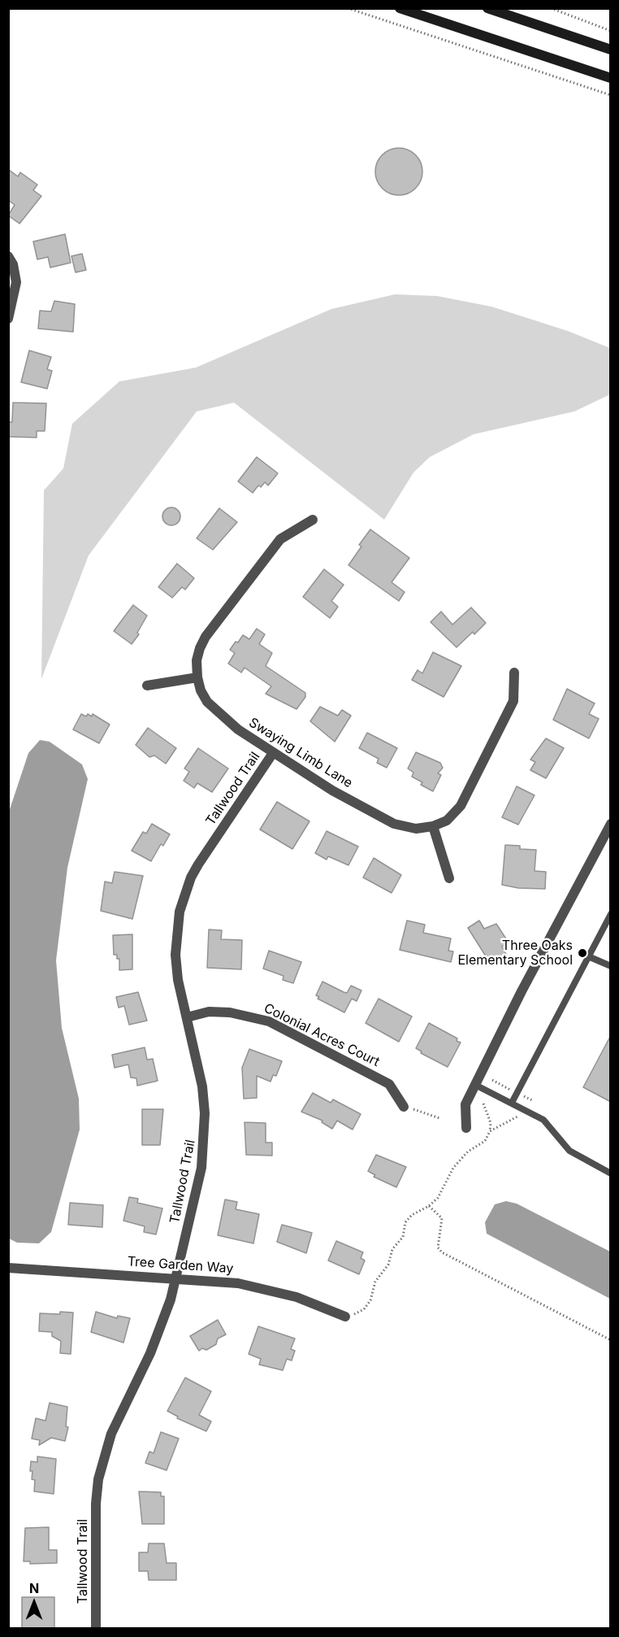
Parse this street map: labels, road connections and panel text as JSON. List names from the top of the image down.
{
  "streets": {
    "street": [
      "Swaying Limb Lane",
      "Tallwood Trail",
      "Colonial Acres Court",
      "Tree Garden Way"
    ]
  },
  "crossings": [
    ["Swaying Limb Lane", "Tallwood Trail"],
    ["Tallwood Trail", "Colonial Acres Court"],
    ["Tallwood Trail", "Tree Garden Way"]
  ],
  "places": ["Three Oaks Elementary School"],
  "north": "top"
}
